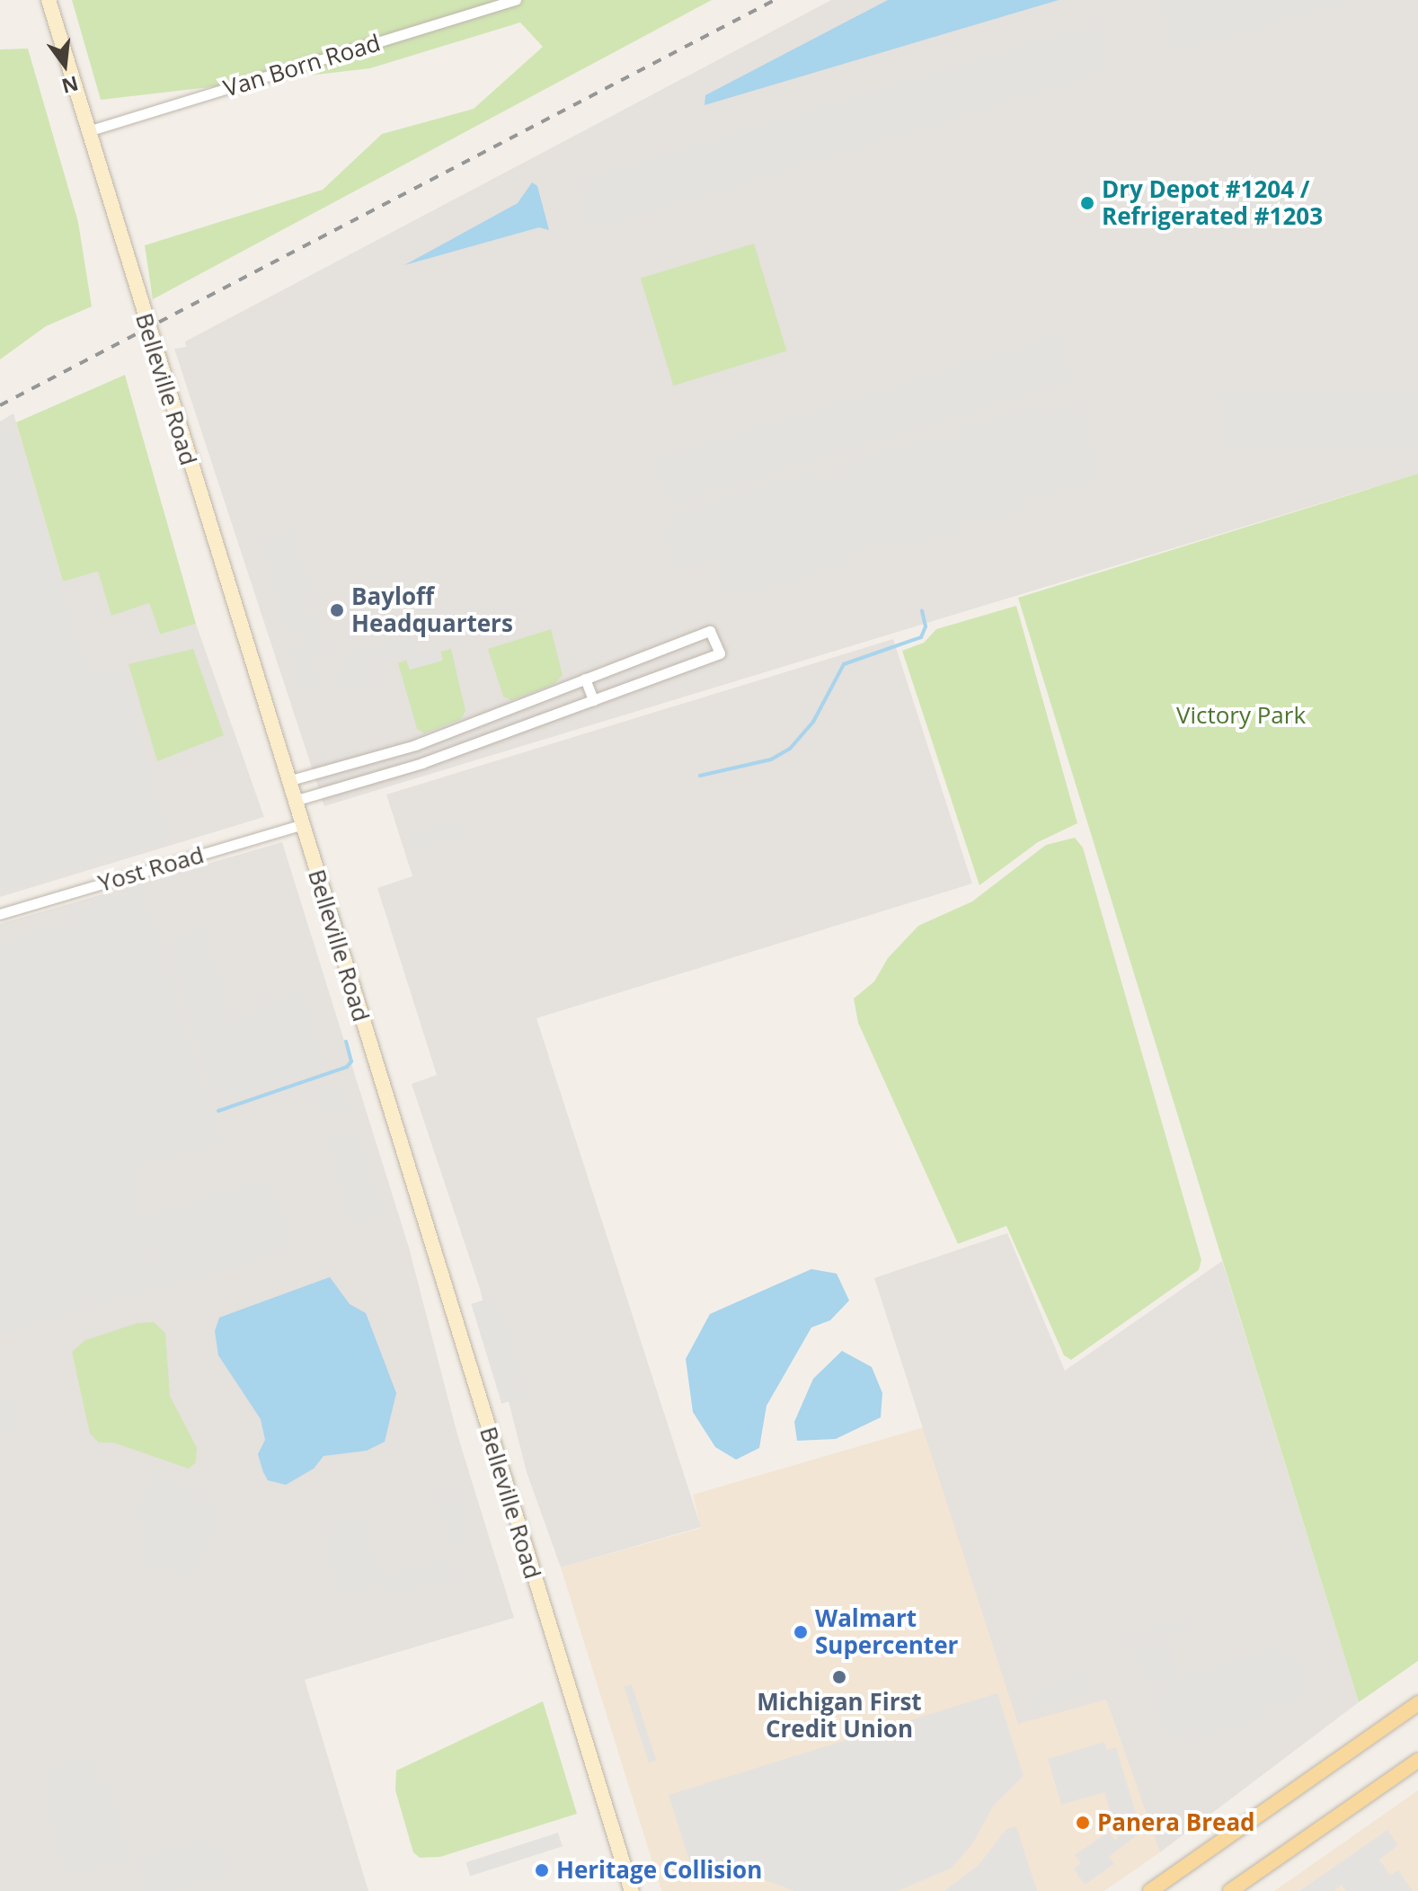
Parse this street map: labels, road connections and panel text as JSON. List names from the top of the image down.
{
  "streets": {
    "main road": ["Belleville Road"],
    "street": ["Van Born Road", "Yost Road"]
  },
  "crossings": [
    ["Van Born Road", "Belleville Road"],
    ["Belleville Road", "Yost Road"]
  ],
  "parks": ["Victory Park"],
  "places": [
    "Dry Depot #1204 / Refrigerated #1203",
    "Bayloff Headquarters",
    "Walmart Supercenter",
    "Michigan First Credit Union",
    "Panera Bread",
    "Heritage Collision"
  ],
  "north": "bottom"
}
